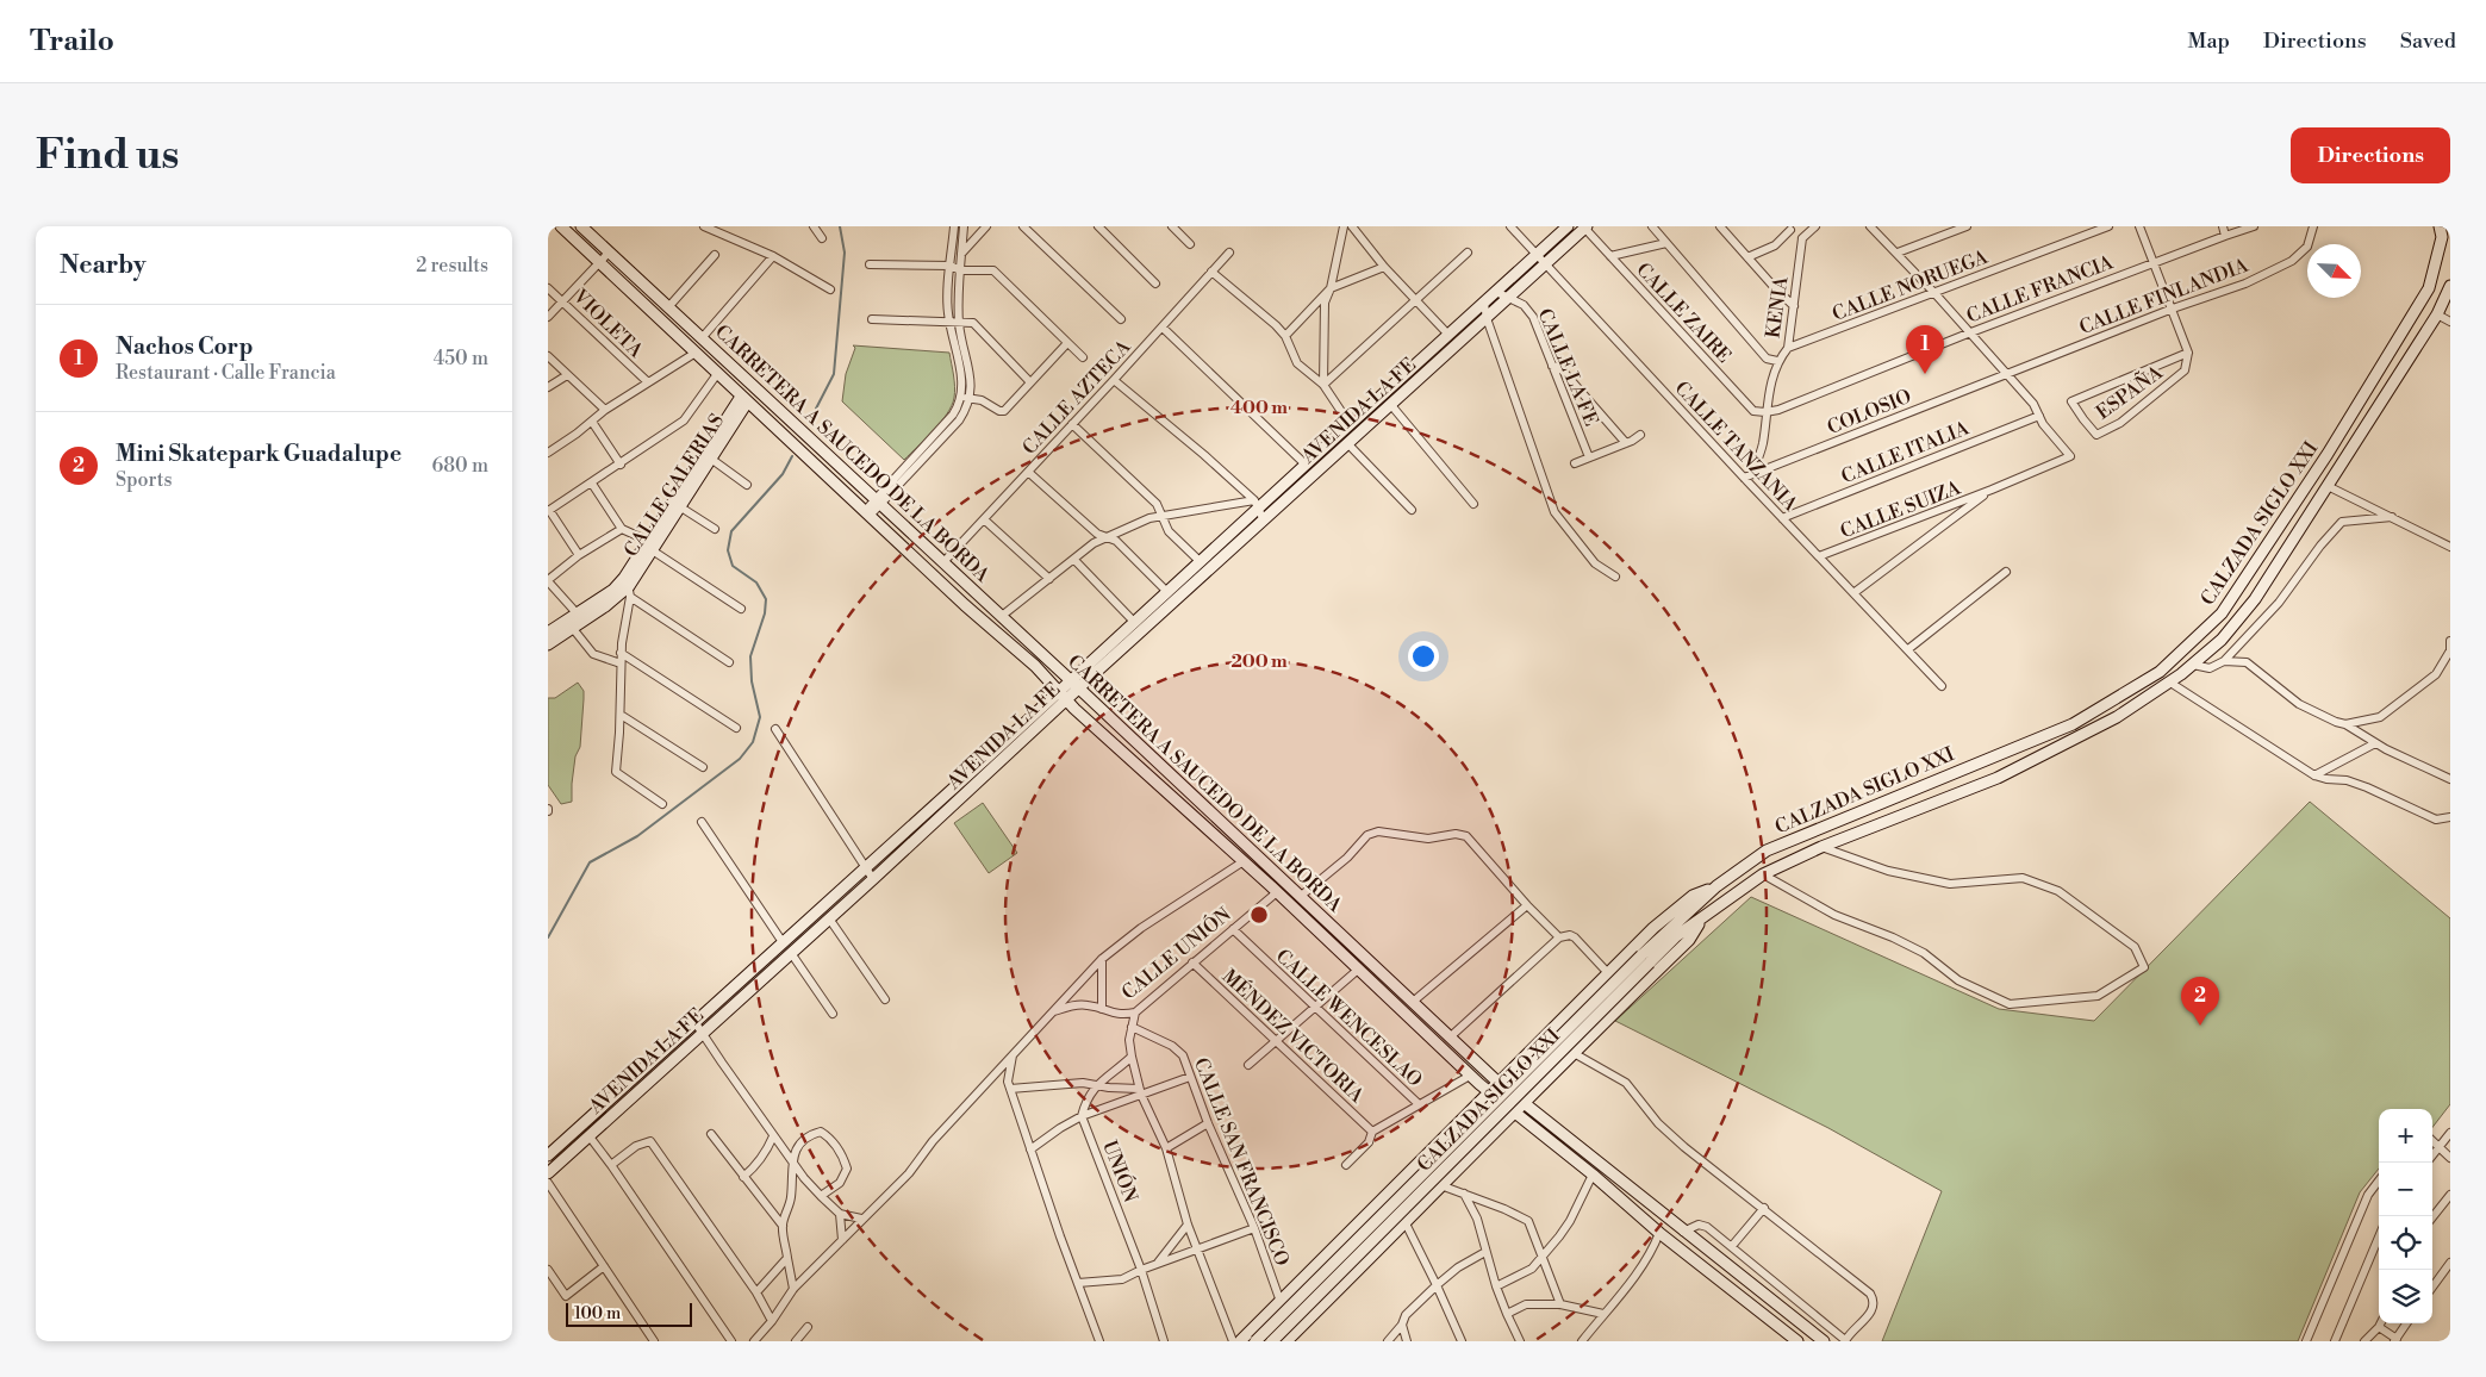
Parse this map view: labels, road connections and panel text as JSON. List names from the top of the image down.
{
  "streets": {
    "street": [
      "CALLE NORUEGA",
      "CALLE FRANCIA",
      "CALLE FINLANDIA",
      "KENIA",
      "CALLE ZAIRE",
      "VIOLETA",
      "CALLE LA FE",
      "ESPAÑA",
      "CALLE AZTECA",
      "AVENIDA LA FE",
      "COLOSIO",
      "CALLE TANZANIA",
      "CALLE ITALIA",
      "CARRETERA A SAUCEDO DE LA BORDA",
      "CALLE GALERIAS",
      "CALLE SUIZA",
      "CALZADA SIGLO XXI",
      "CALLE UNIÓN",
      "CALLE WENCESLAO",
      "MÉNDEZ VICTORIA",
      "CALLE SAN FRANCISCO",
      "UNIÓN"
    ]
  },
  "crossings": [
    ["CALLE NORUEGA", "KENIA"],
    ["CALLE FRANCIA", "KENIA"],
    ["CALLE FRANCIA", "CALLE ZAIRE"],
    ["CALLE FINLANDIA", "COLOSIO"],
    ["KENIA", "CALLE ZAIRE"],
    ["KENIA", "COLOSIO"],
    ["CALLE ZAIRE", "AVENIDA LA FE"],
    ["CALLE LA FE", "AVENIDA LA FE"],
    ["CALLE AZTECA", "CARRETERA A SAUCEDO DE LA BORDA"],
    ["AVENIDA LA FE", "CALLE TANZANIA"],
    ["AVENIDA LA FE", "CARRETERA A SAUCEDO DE LA BORDA"],
    ["COLOSIO", "CALLE TANZANIA"],
    ["CALLE TANZANIA", "CALLE ITALIA"],
    ["CALLE TANZANIA", "CALLE SUIZA"],
    ["CALLE ITALIA", "CALLE SUIZA"],
    ["CARRETERA A SAUCEDO DE LA BORDA", "CALLE GALERIAS"],
    ["CARRETERA A SAUCEDO DE LA BORDA", "CALZADA SIGLO XXI"],
    ["CARRETERA A SAUCEDO DE LA BORDA", "CALLE UNIÓN"],
    ["CALZADA SIGLO XXI", "CALLE SAN FRANCISCO"],
    ["CALLE UNIÓN", "CALLE WENCESLAO"],
    ["CALLE UNIÓN", "MÉNDEZ VICTORIA"]
  ],
  "scale_bar": "100 m",
  "north": "bottom right",
  "page": {
    "header": "Trailo",
    "nav": ["Map", "Directions", "Saved"],
    "buttons": "Directions",
    "title": "Find us",
    "heading": ["Nearby", "2 results"],
    "list": [
      {
        "mark": "1",
        "name": "Nachos Corp",
        "note": "Restaurant · Calle Francia",
        "value": "450 m"
      },
      {
        "mark": "2",
        "name": "Mini Skatepark Guadalupe",
        "note": "Sports",
        "value": "680 m"
      }
    ],
    "pins": ["1", "2"],
    "map_buttons": ["+", "−"],
    "scale": "100 m"
  },
  "rings": ["400 m", "200 m"]
}
